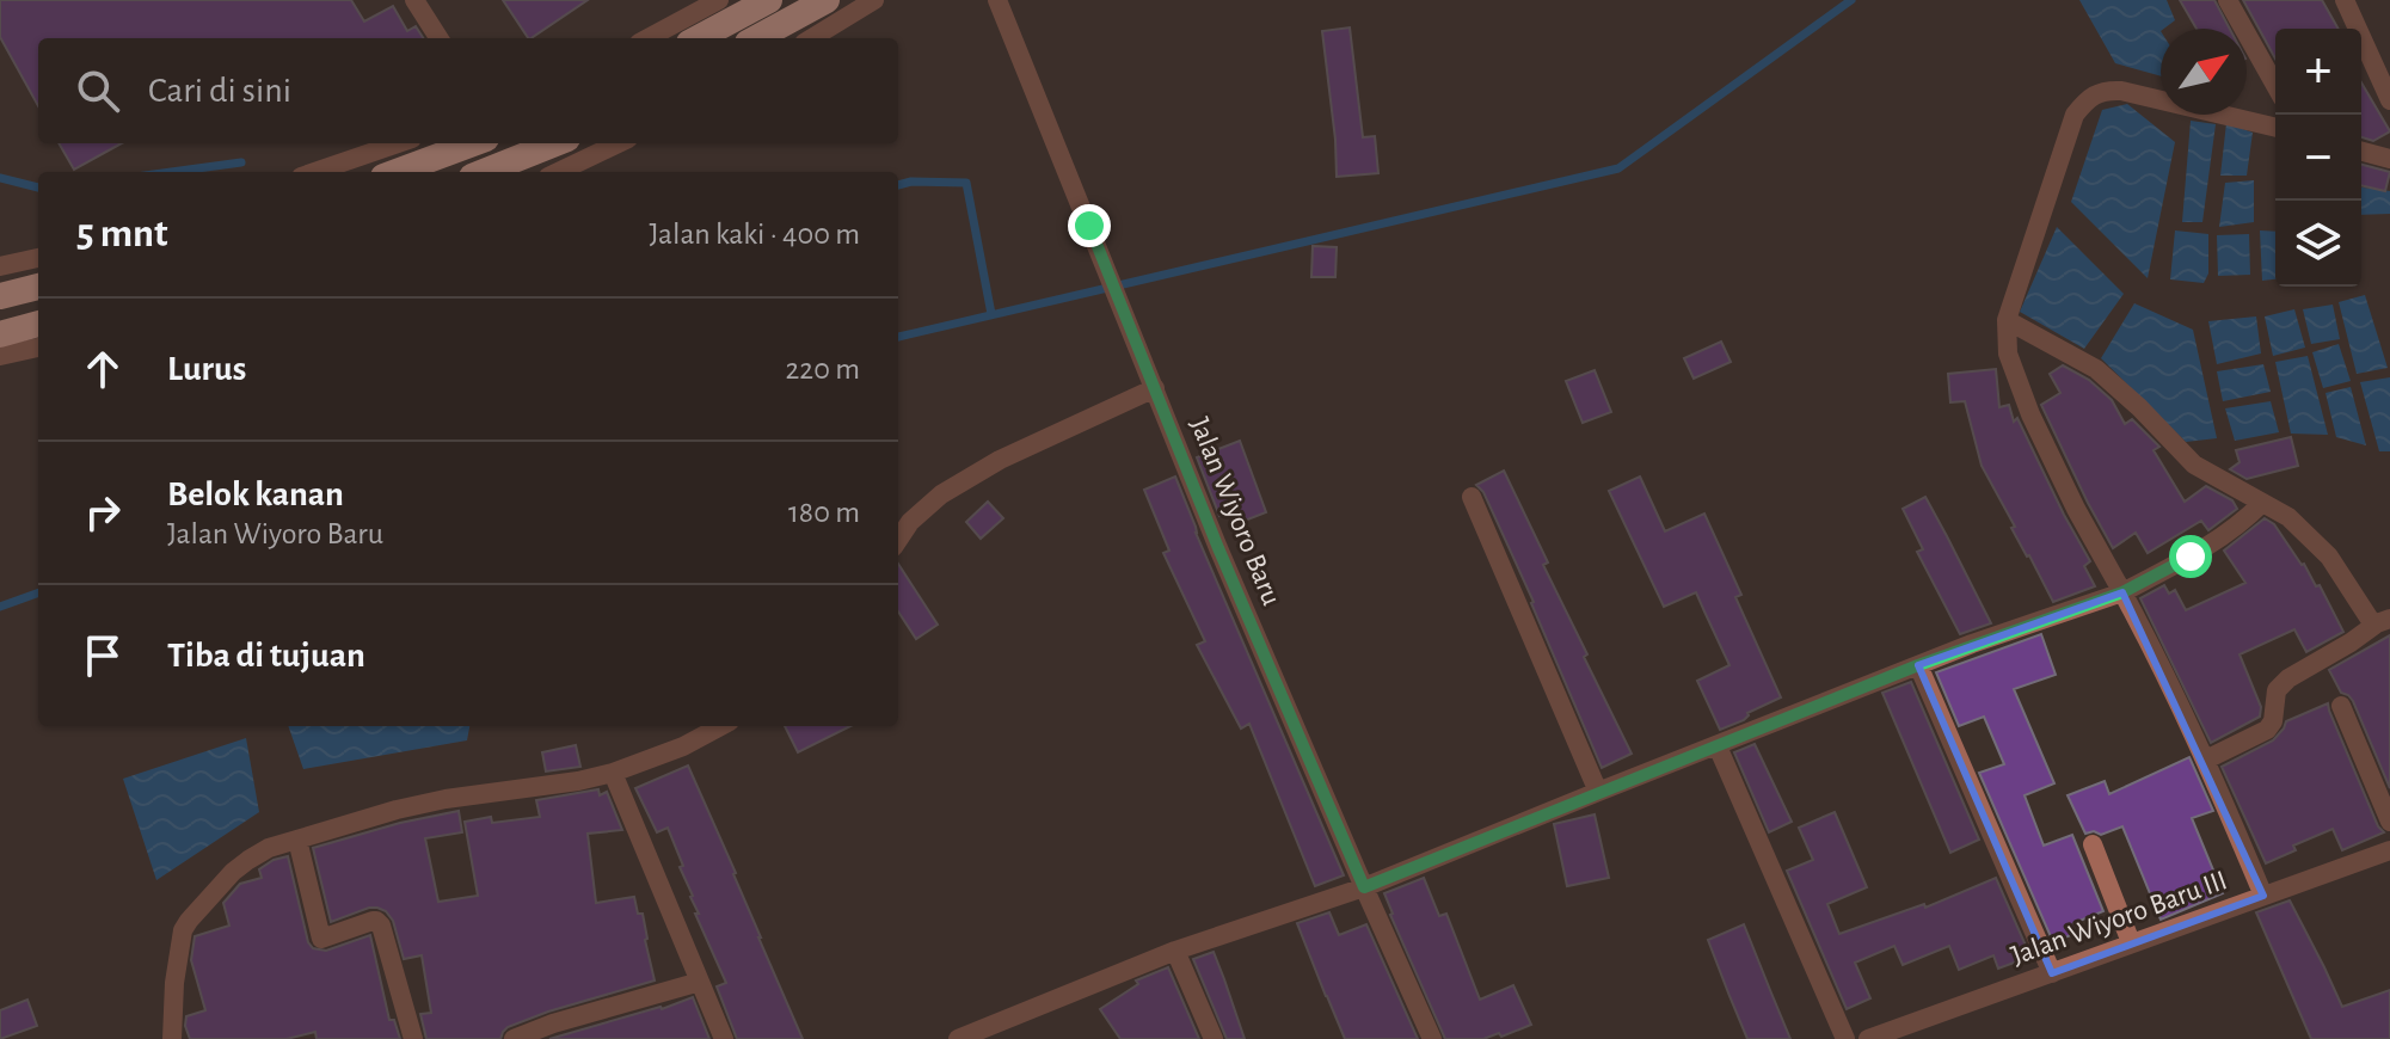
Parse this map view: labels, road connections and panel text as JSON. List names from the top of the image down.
{
  "streets": {
    "street": ["Jalan Wiyoro Baru", "Jalan Wiyoro Baru III"]
  },
  "north": "top right",
  "page": {
    "map_buttons": ["+", "−"],
    "search": "Cari di sini",
    "heading": ["5 mnt", "Jalan kaki · 400 m"],
    "list": [
      ["Lurus", "220 m"],
      ["Belok kanan", "Jalan Wiyoro Baru", "180 m"],
      "Tiba di tujuan"
    ]
  }
}
